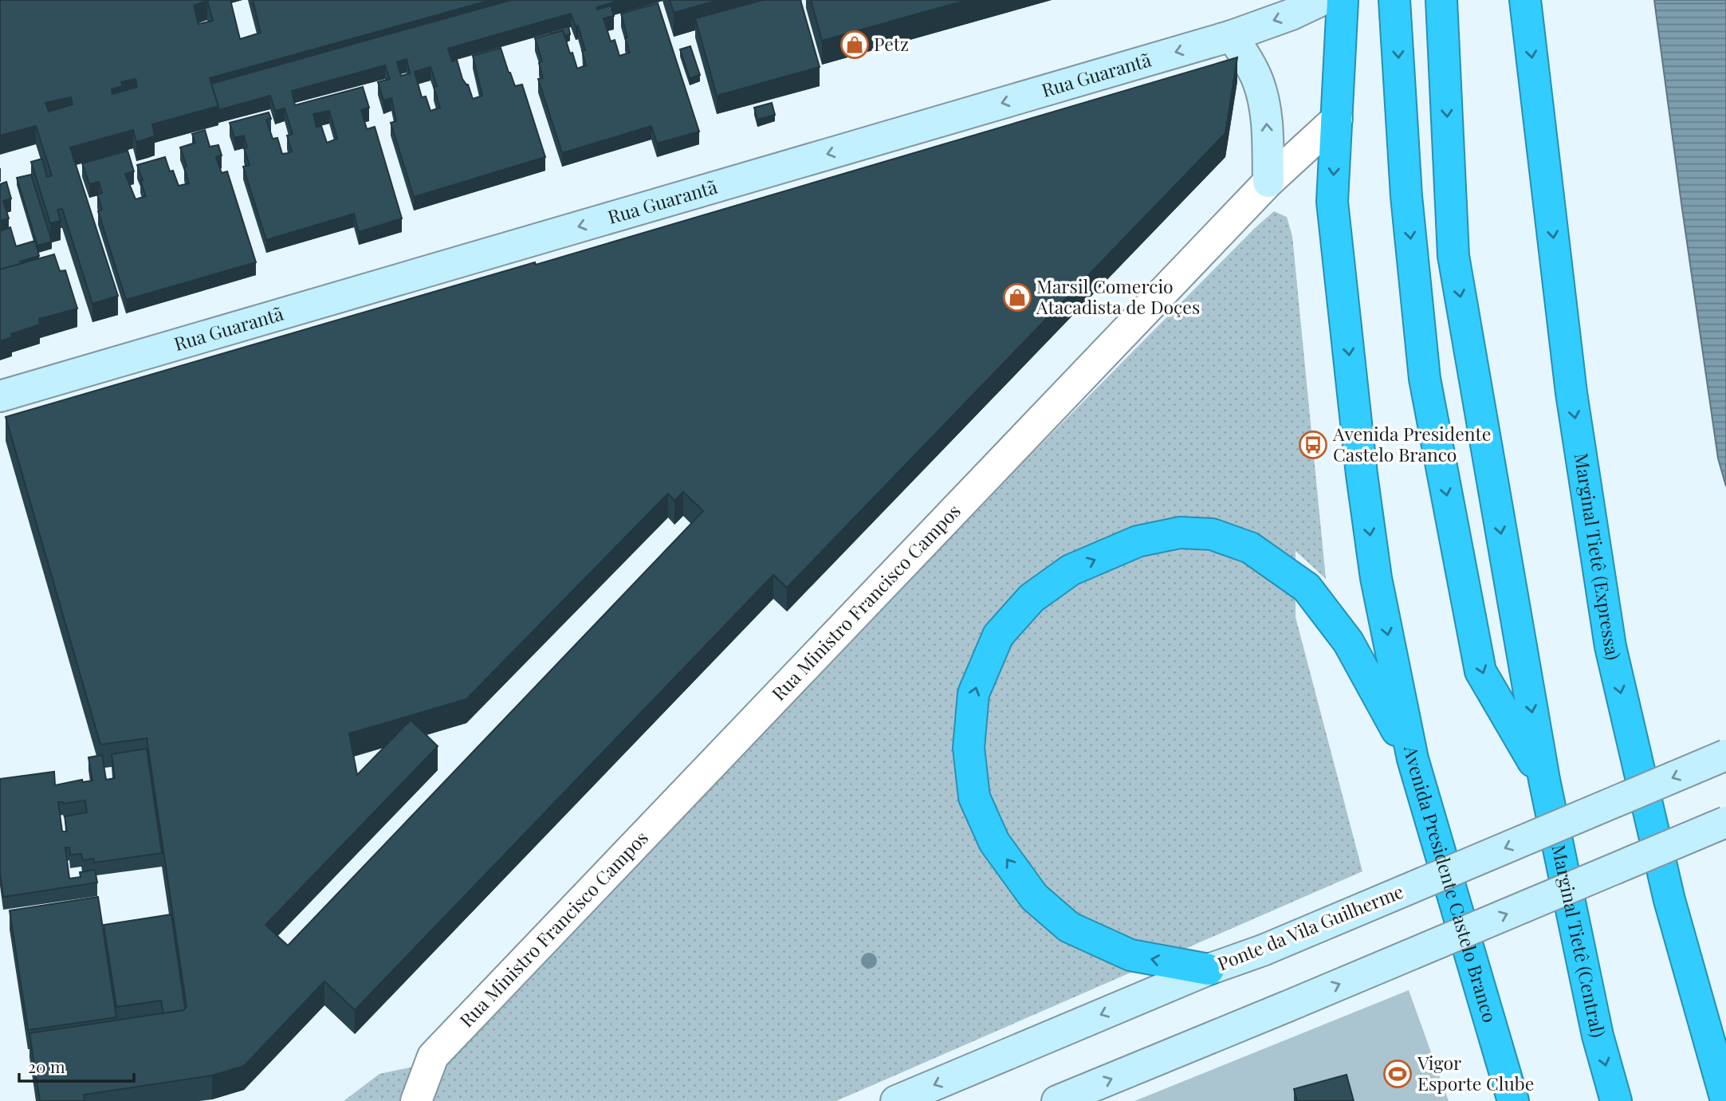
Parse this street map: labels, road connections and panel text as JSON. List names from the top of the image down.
{
  "streets": {
    "highway": ["Marginal Tietê (Expressa)", "Avenida Presidente Castelo Branco", "Marginal Tietê (Central)"],
    "main road": ["Rua Guarantã", "Ponte da Vila Guilherme"],
    "street": ["Rua Ministro Francisco Campos"]
  },
  "crossings": [
    ["Rua Ministro Francisco Campos", "Avenida Presidente Castelo Branco"]
  ],
  "one_way": ["Rua Guarantã"],
  "places": {
    "shop": ["Petz", "Marsil Comercio Atacadista de Doçes"],
    "bus stop": ["Avenida Presidente Castelo Branco"],
    "sports": ["Vigor Esporte Clube"]
  },
  "scale_bar": "20 m"
}
